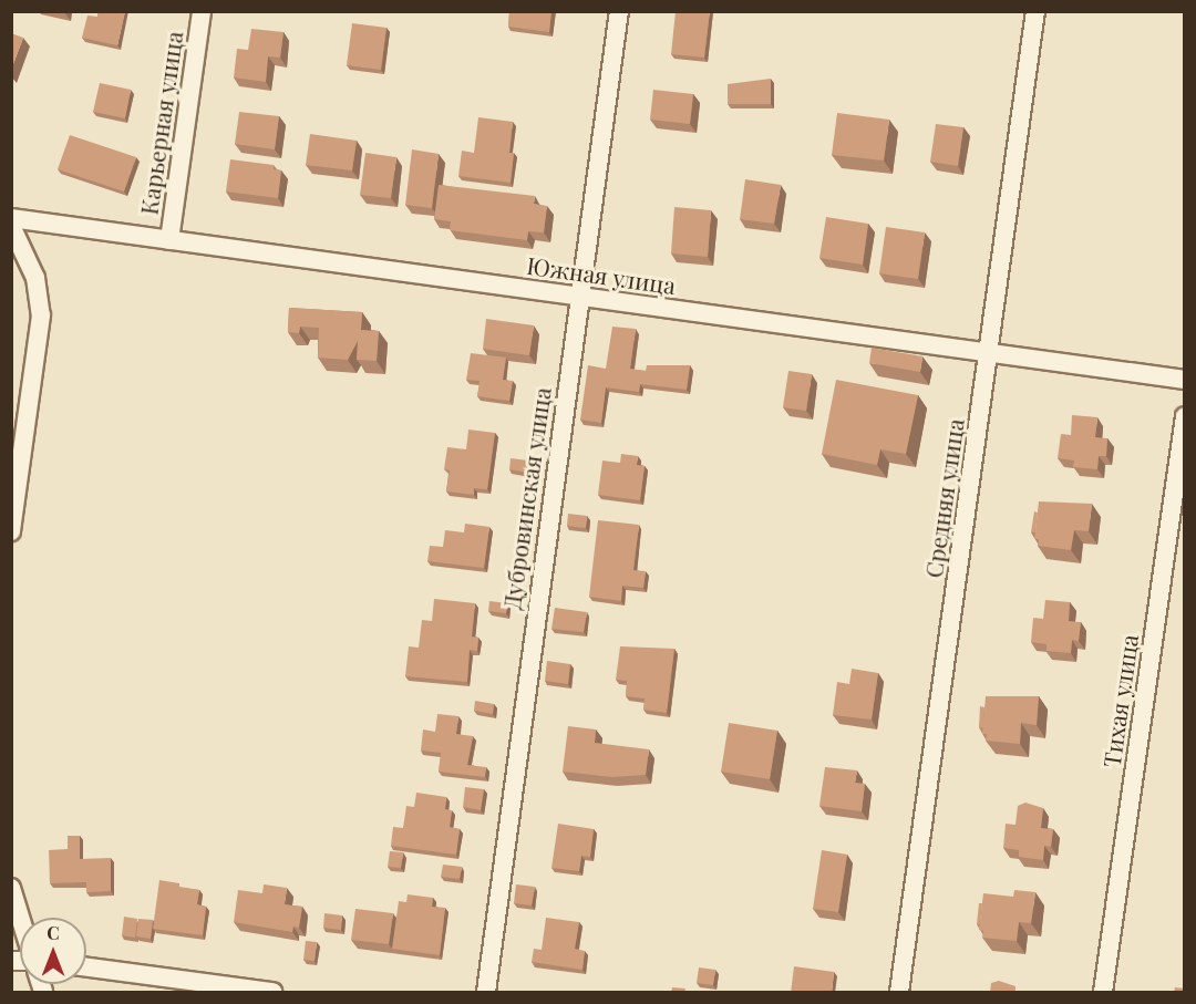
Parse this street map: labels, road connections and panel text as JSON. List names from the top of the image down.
{
  "streets": {
    "street": [
      "Карьерная улица",
      "Южная улица",
      "Дубровинская улица",
      "Средняя улица",
      "Тихая улица"
    ]
  },
  "crossings": [
    ["Карьерная улица", "Южная улица"],
    ["Южная улица", "Дубровинская улица"],
    ["Южная улица", "Средняя улица"]
  ],
  "north": "top"
}
